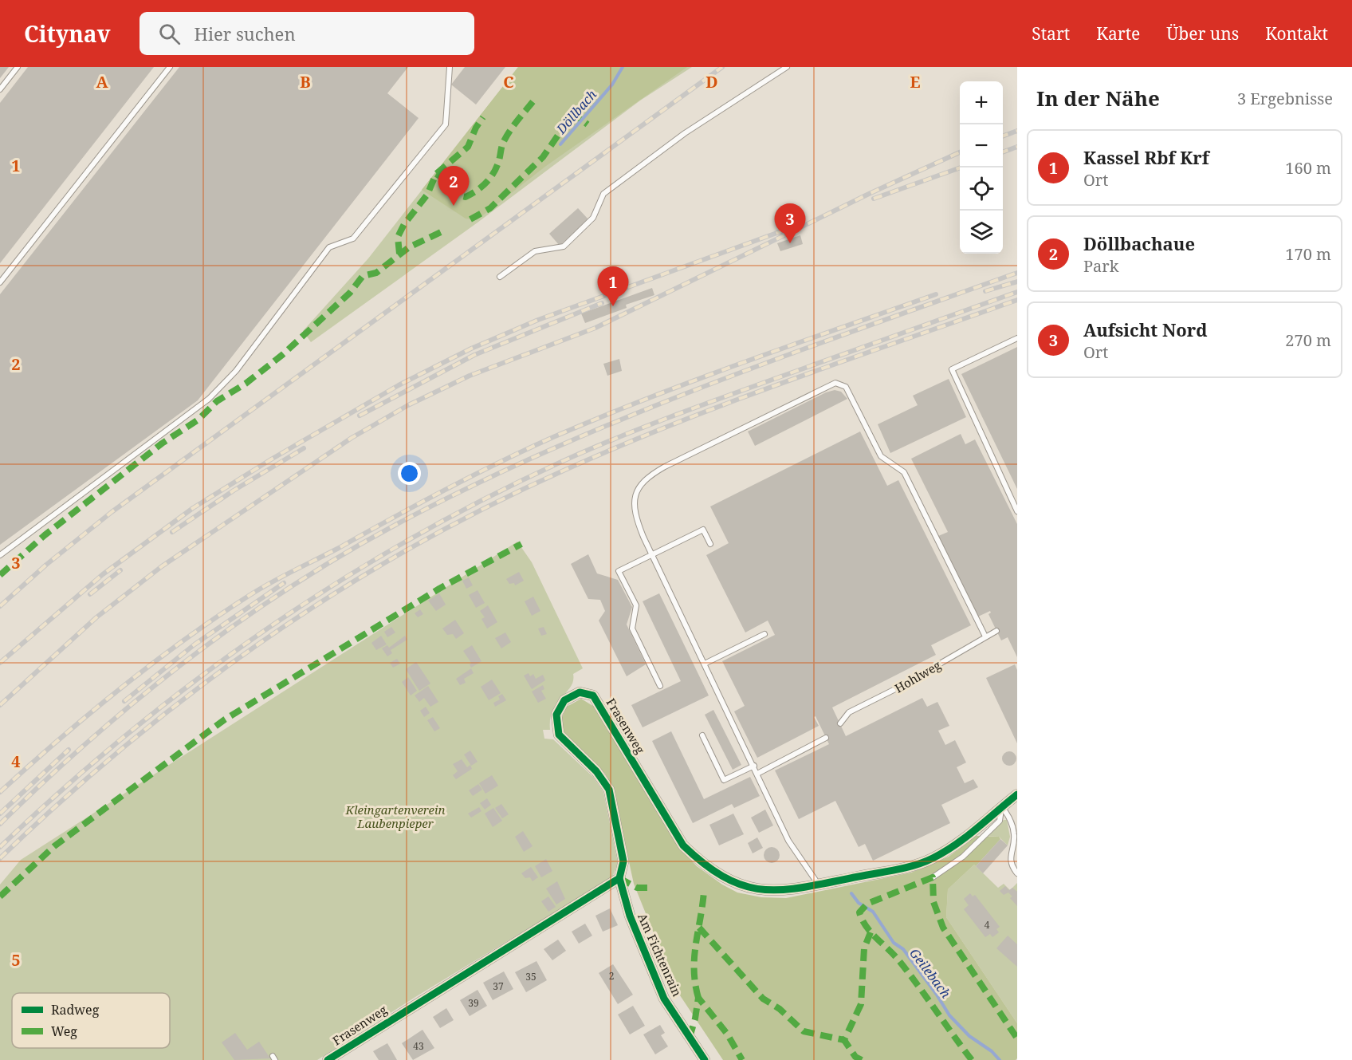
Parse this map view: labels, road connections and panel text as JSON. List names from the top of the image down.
{
  "streets": {
    "street": ["Frasenweg", "Am Fichtenrain"],
    "lane": ["Hohlweg"]
  },
  "crossings": [
    ["Frasenweg", "Am Fichtenrain"]
  ],
  "water": ["Döllbach", "Geilebach"],
  "parks": ["Kleingartenverein Laubenpieper"],
  "house_numbers": [
    "4",
    "2",
    "35",
    "37",
    "39",
    "43"
  ],
  "legend": ["Radweg", "Weg"],
  "page": {
    "header": "Citynav",
    "search": "Hier suchen",
    "nav": [
      "Start",
      "Karte",
      "Über uns",
      "Kontakt"
    ],
    "heading": ["In der Nähe", "3 Ergebnisse"],
    "map_buttons": ["+", "−"],
    "list": [
      {
        "mark": "1",
        "name": "Kassel Rbf Krf",
        "note": "Ort",
        "value": "160 m"
      },
      {
        "mark": "2",
        "name": "Döllbachaue",
        "note": "Park",
        "value": "170 m"
      },
      {
        "mark": "3",
        "name": "Aufsicht Nord",
        "note": "Ort",
        "value": "270 m"
      }
    ],
    "pins": ["2", "3", "1"]
  },
  "grid": {
    "columns": [
      "A",
      "B",
      "C",
      "D",
      "E"
    ],
    "rows": [
      "1",
      "2",
      "3",
      "4",
      "5"
    ]
  }
}
